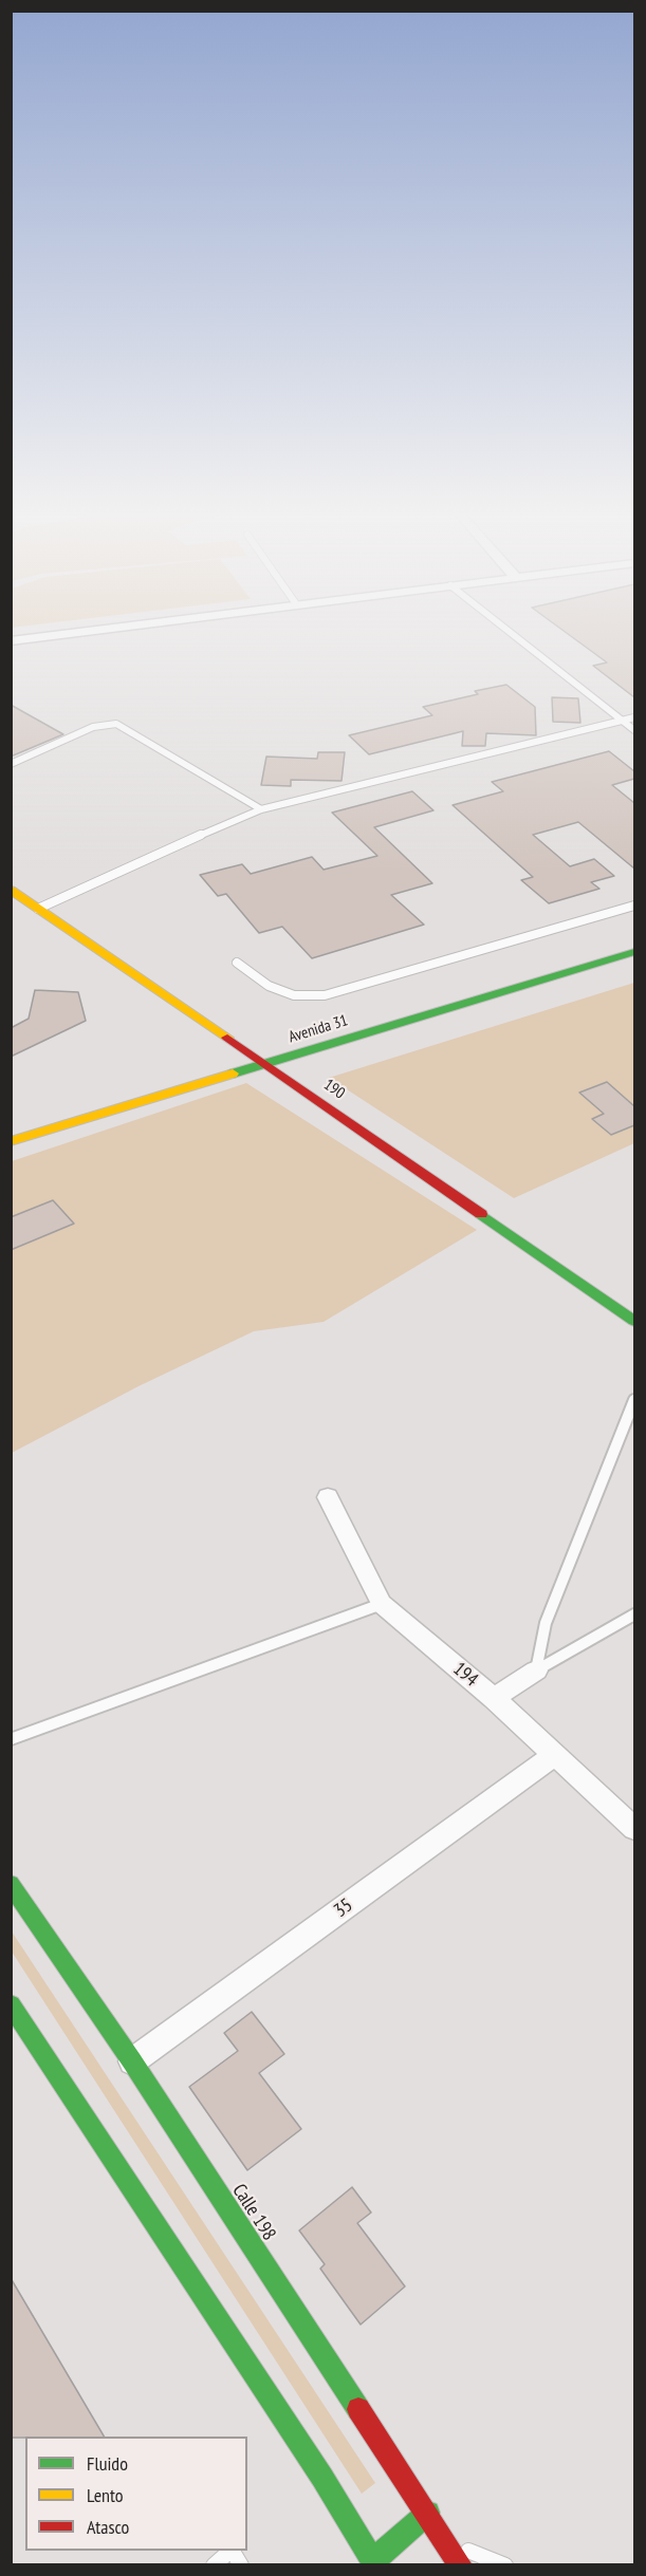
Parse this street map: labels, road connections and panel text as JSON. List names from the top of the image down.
{
  "streets": {
    "main road": ["Avenida 31", "190", "Calle 198"],
    "street": ["194", "35"]
  },
  "crossings": [
    ["Avenida 31", "190"],
    ["194", "35"],
    ["35", "Calle 198"]
  ],
  "legend": ["Fluido", "Lento", "Atasco"]
}
